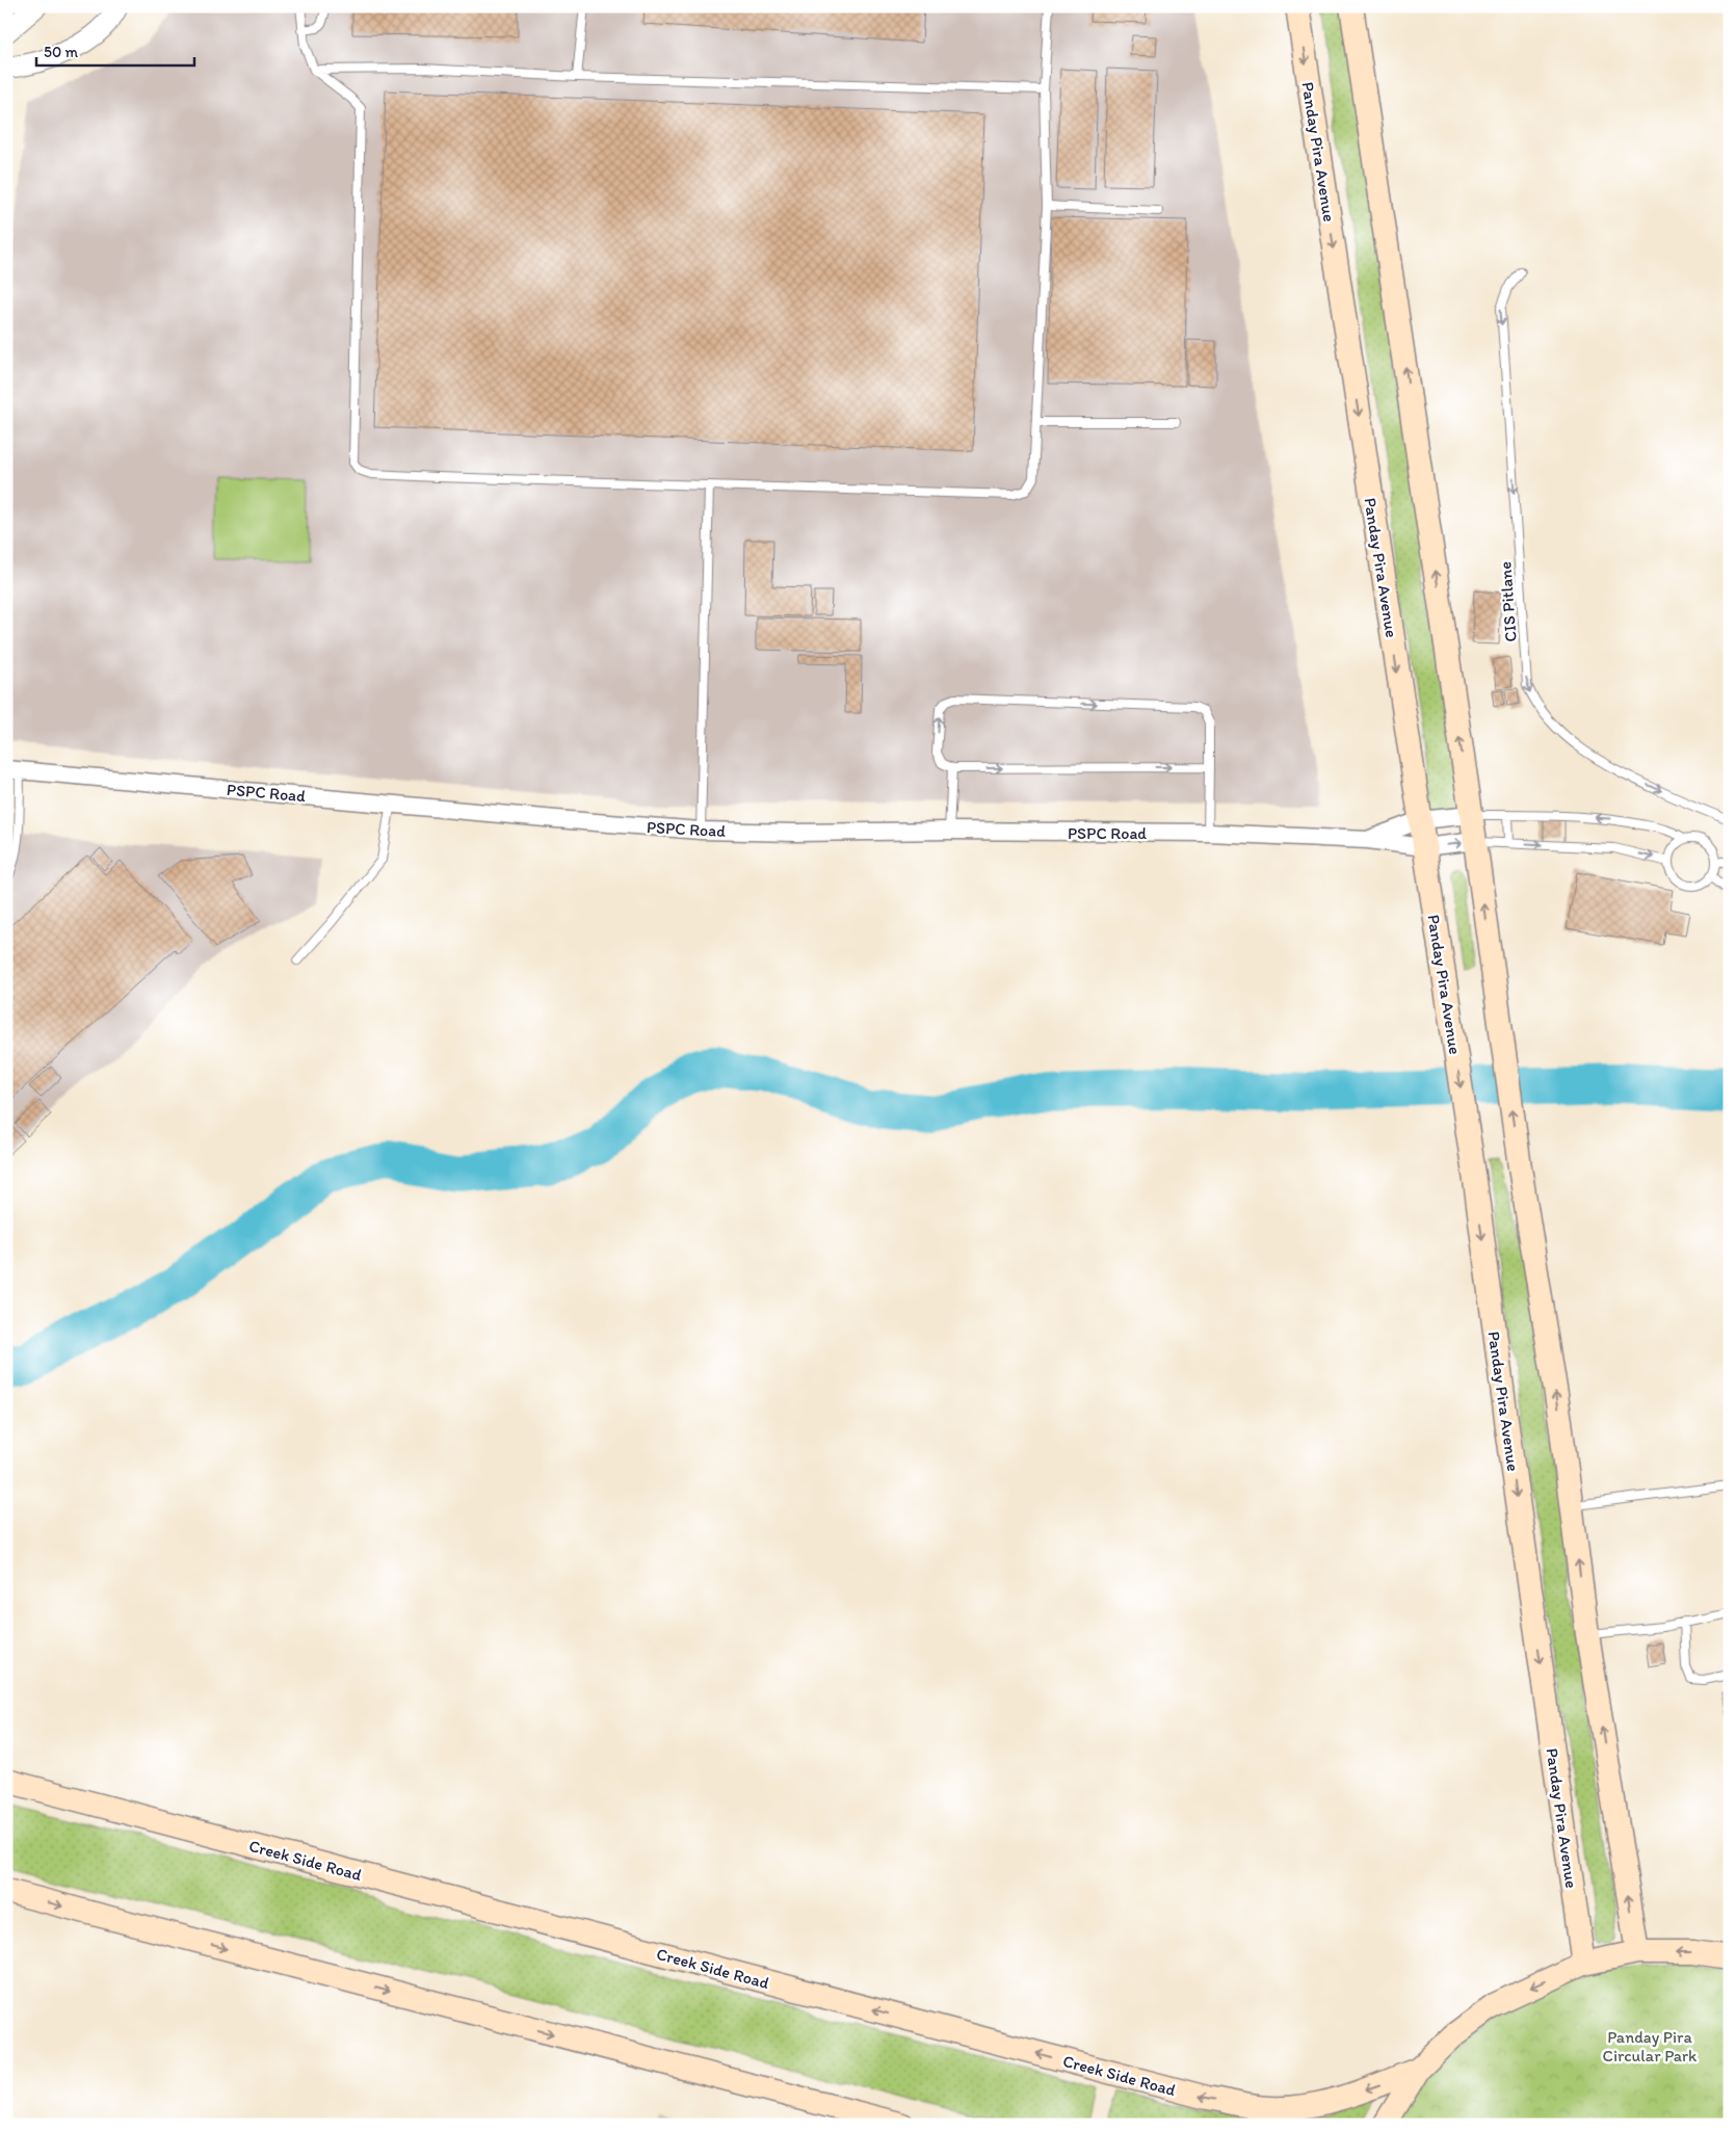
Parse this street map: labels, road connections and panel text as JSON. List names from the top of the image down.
{
  "streets": {
    "main road": ["Panday Pira Avenue", "Creek Side Road"],
    "street": ["PSPC Road"],
    "lane": ["CIS Pitlane"]
  },
  "crossings": [
    ["Panday Pira Avenue", "PSPC Road"]
  ],
  "one_way": ["CIS Pitlane"],
  "parks": ["Panday Pira Circular Park"],
  "scale_bar": "50 m"
}
